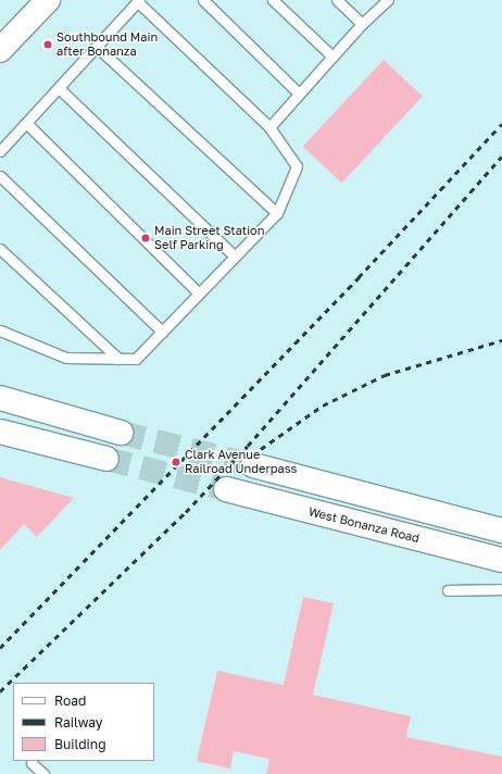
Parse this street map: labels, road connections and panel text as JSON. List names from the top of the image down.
{
  "streets": {
    "main road": ["West Bonanza Road"]
  },
  "places": ["Southbound Main after Bonanza", "Main Street Station Self Parking", "Clark Avenue Railroad Underpass"],
  "legend": ["Road", "Railway", "Building"]
}
